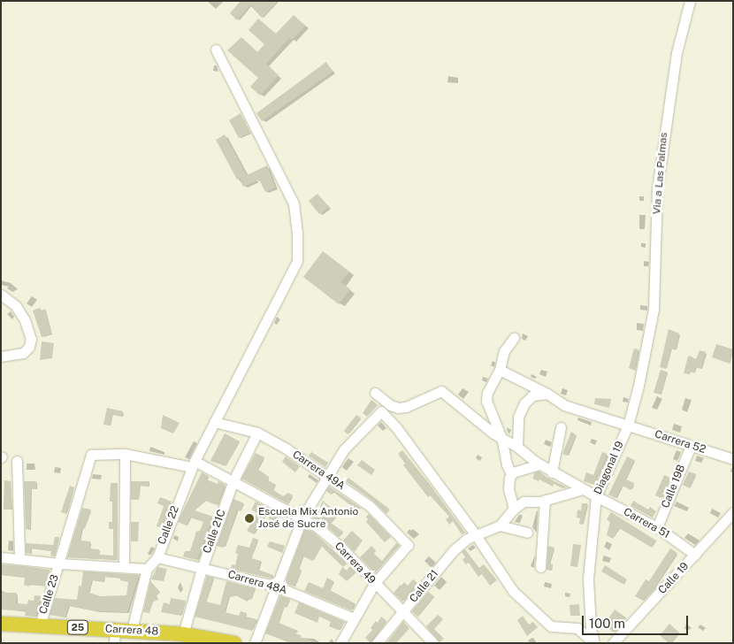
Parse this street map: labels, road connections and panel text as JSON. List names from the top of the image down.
{
  "streets": {
    "highway": ["25", "Carrera 48"],
    "street": [
      "Via a Las Palmas",
      "Carrera 52",
      "Diagonal 19",
      "Carrera 49A",
      "Calle 19B",
      "Carrera 51",
      "Calle 22",
      "Calle 21C",
      "Carrera 49",
      "Calle 19",
      "Carrera 48A",
      "Calle 21",
      "Calle 23"
    ]
  },
  "crossings": [
    ["Via a Las Palmas", "Diagonal 19"],
    ["Carrera 52", "Diagonal 19"],
    ["Carrera 52", "Calle 19B"],
    ["Diagonal 19", "Carrera 51"],
    ["Carrera 49A", "Calle 22"],
    ["Carrera 49A", "Calle 21C"],
    ["Carrera 49A", "Carrera 49"],
    ["Calle 19B", "Carrera 51"],
    ["Carrera 51", "Calle 19"],
    ["Calle 22", "Carrera 49"],
    ["Calle 22", "Carrera 48A"],
    ["Calle 21C", "Carrera 49"],
    ["Calle 21C", "Carrera 48A"],
    ["Calle 21C", "Carrera 48"],
    ["Carrera 49", "Calle 21"],
    ["Carrera 49", "Calle 23"],
    ["Calle 23", "Carrera 48"]
  ],
  "places": ["Escuela Mix Antonio José de Sucre"],
  "scale_bar": "100 m"
}
